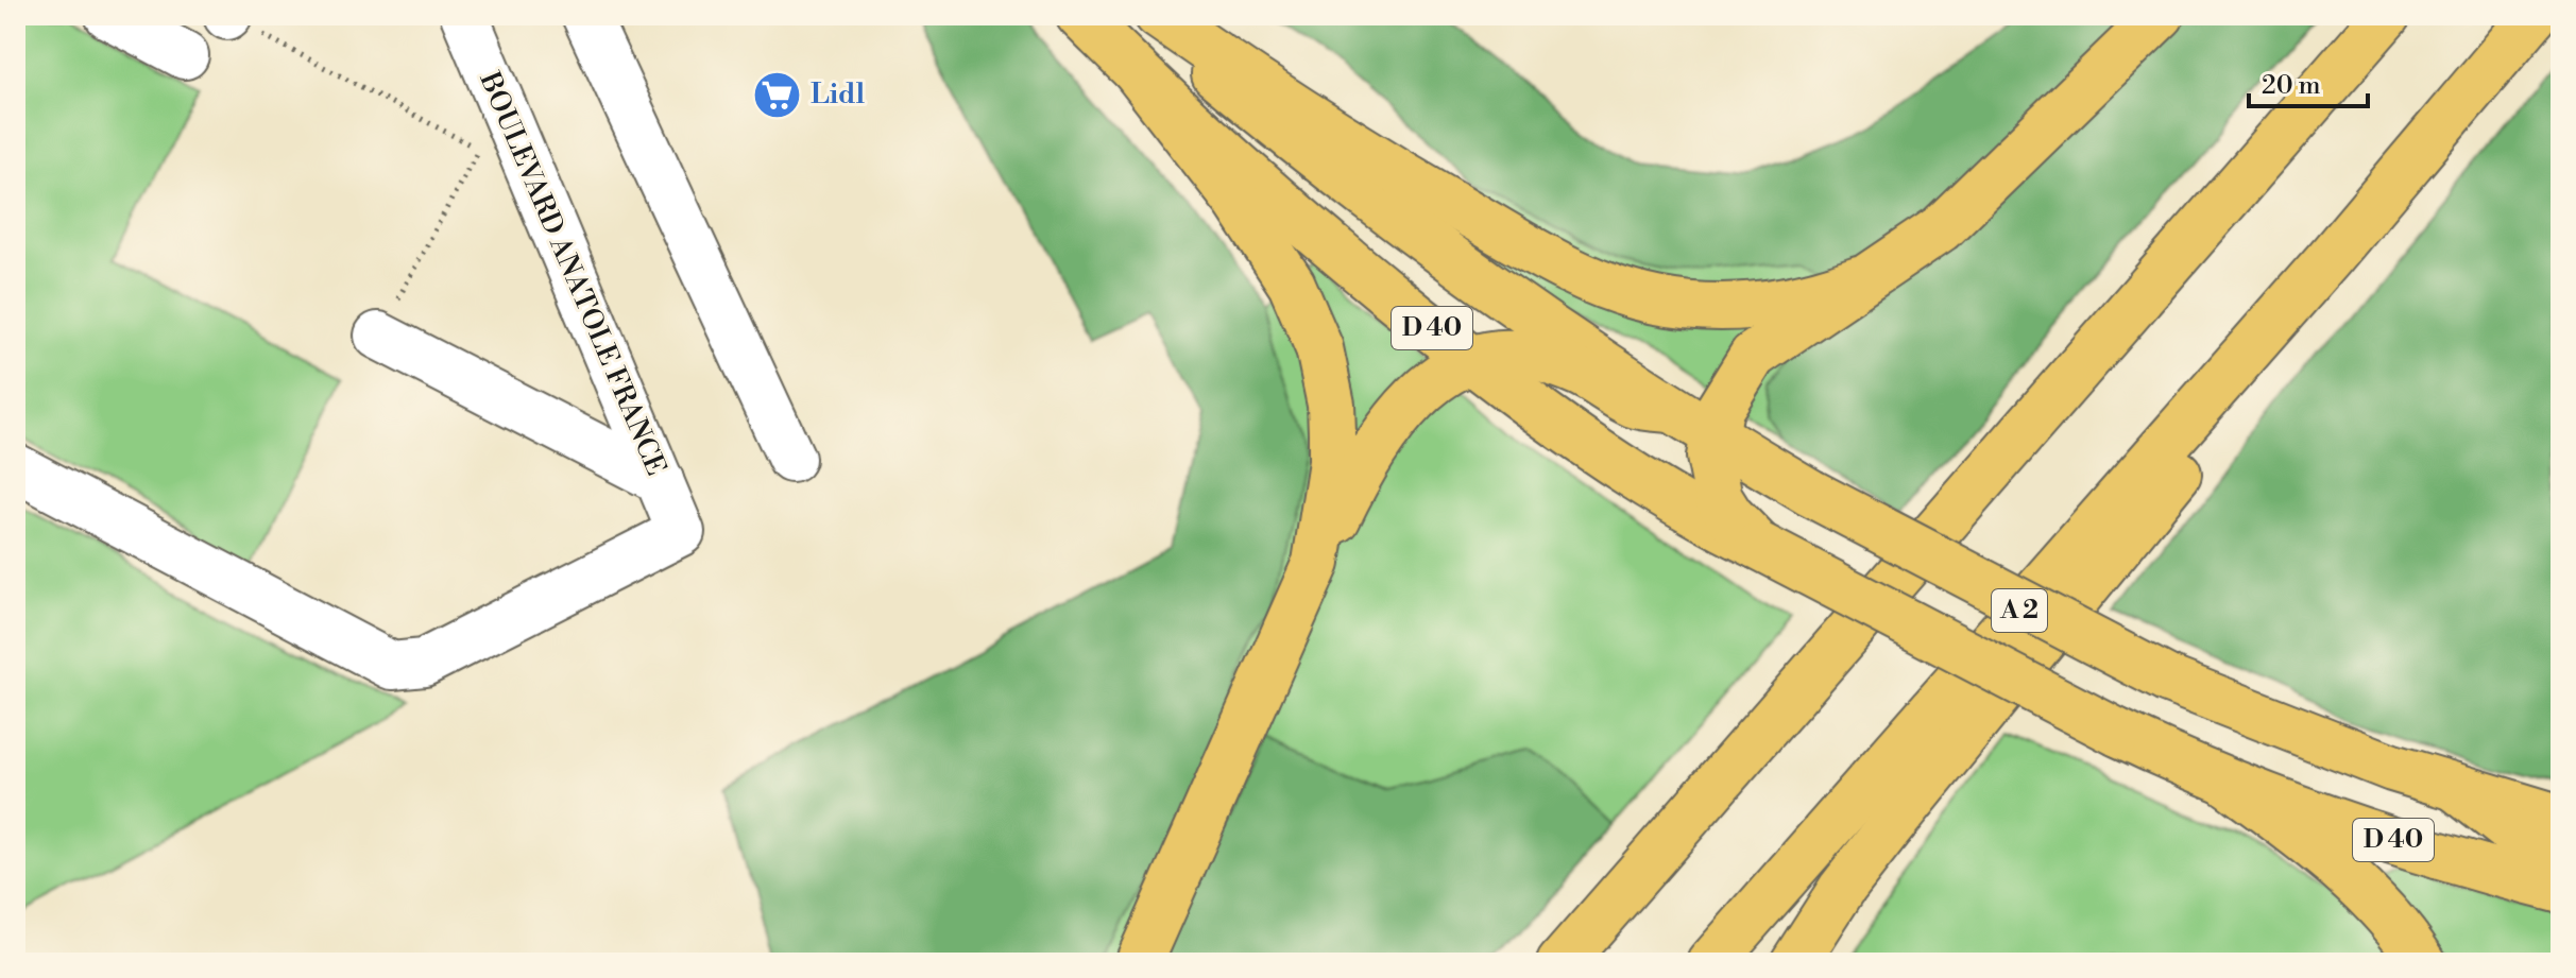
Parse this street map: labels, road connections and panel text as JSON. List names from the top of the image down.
{
  "streets": {
    "main road": ["D 40", "A 2"],
    "street": ["BOULEVARD ANATOLE FRANCE"]
  },
  "places": {
    "supermarket": ["Lidl"]
  },
  "scale_bar": "20 m"
}
